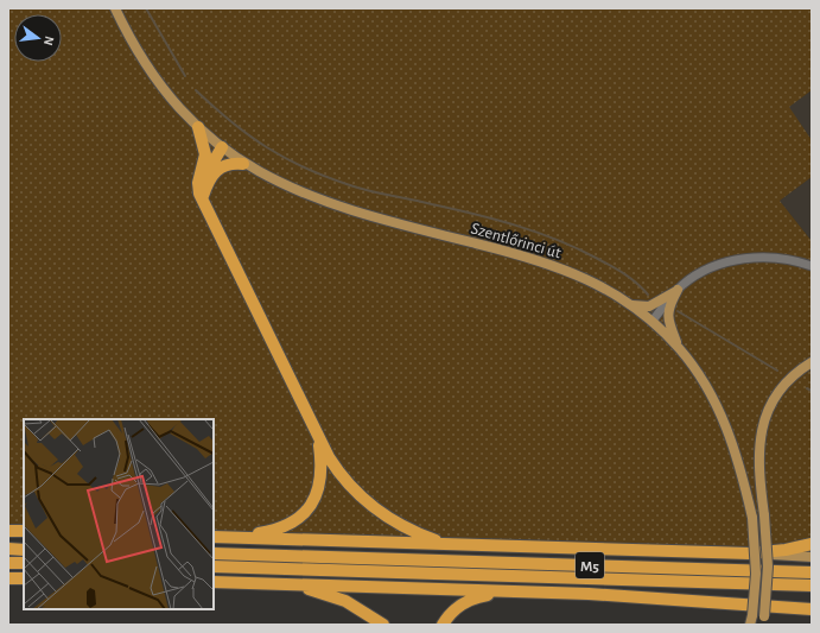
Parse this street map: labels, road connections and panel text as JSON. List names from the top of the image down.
{
  "streets": {
    "highway": ["M5"],
    "main road": ["Szentlőrinci út"]
  },
  "north": "right"
}
